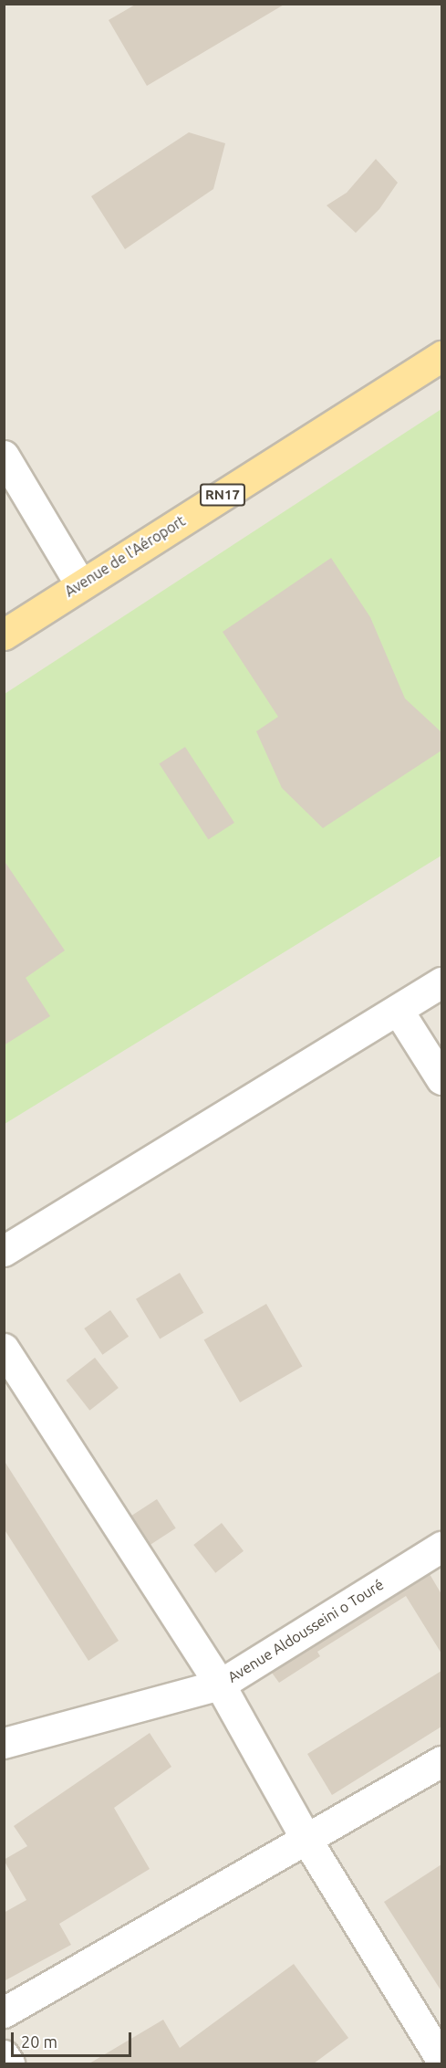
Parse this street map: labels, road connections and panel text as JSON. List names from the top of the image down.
{
  "streets": {
    "main road": ["RN17", "Avenue de l'Aéroport"],
    "street": ["Avenue Aldousseini o Touré"]
  },
  "scale_bar": "20 m"
}
